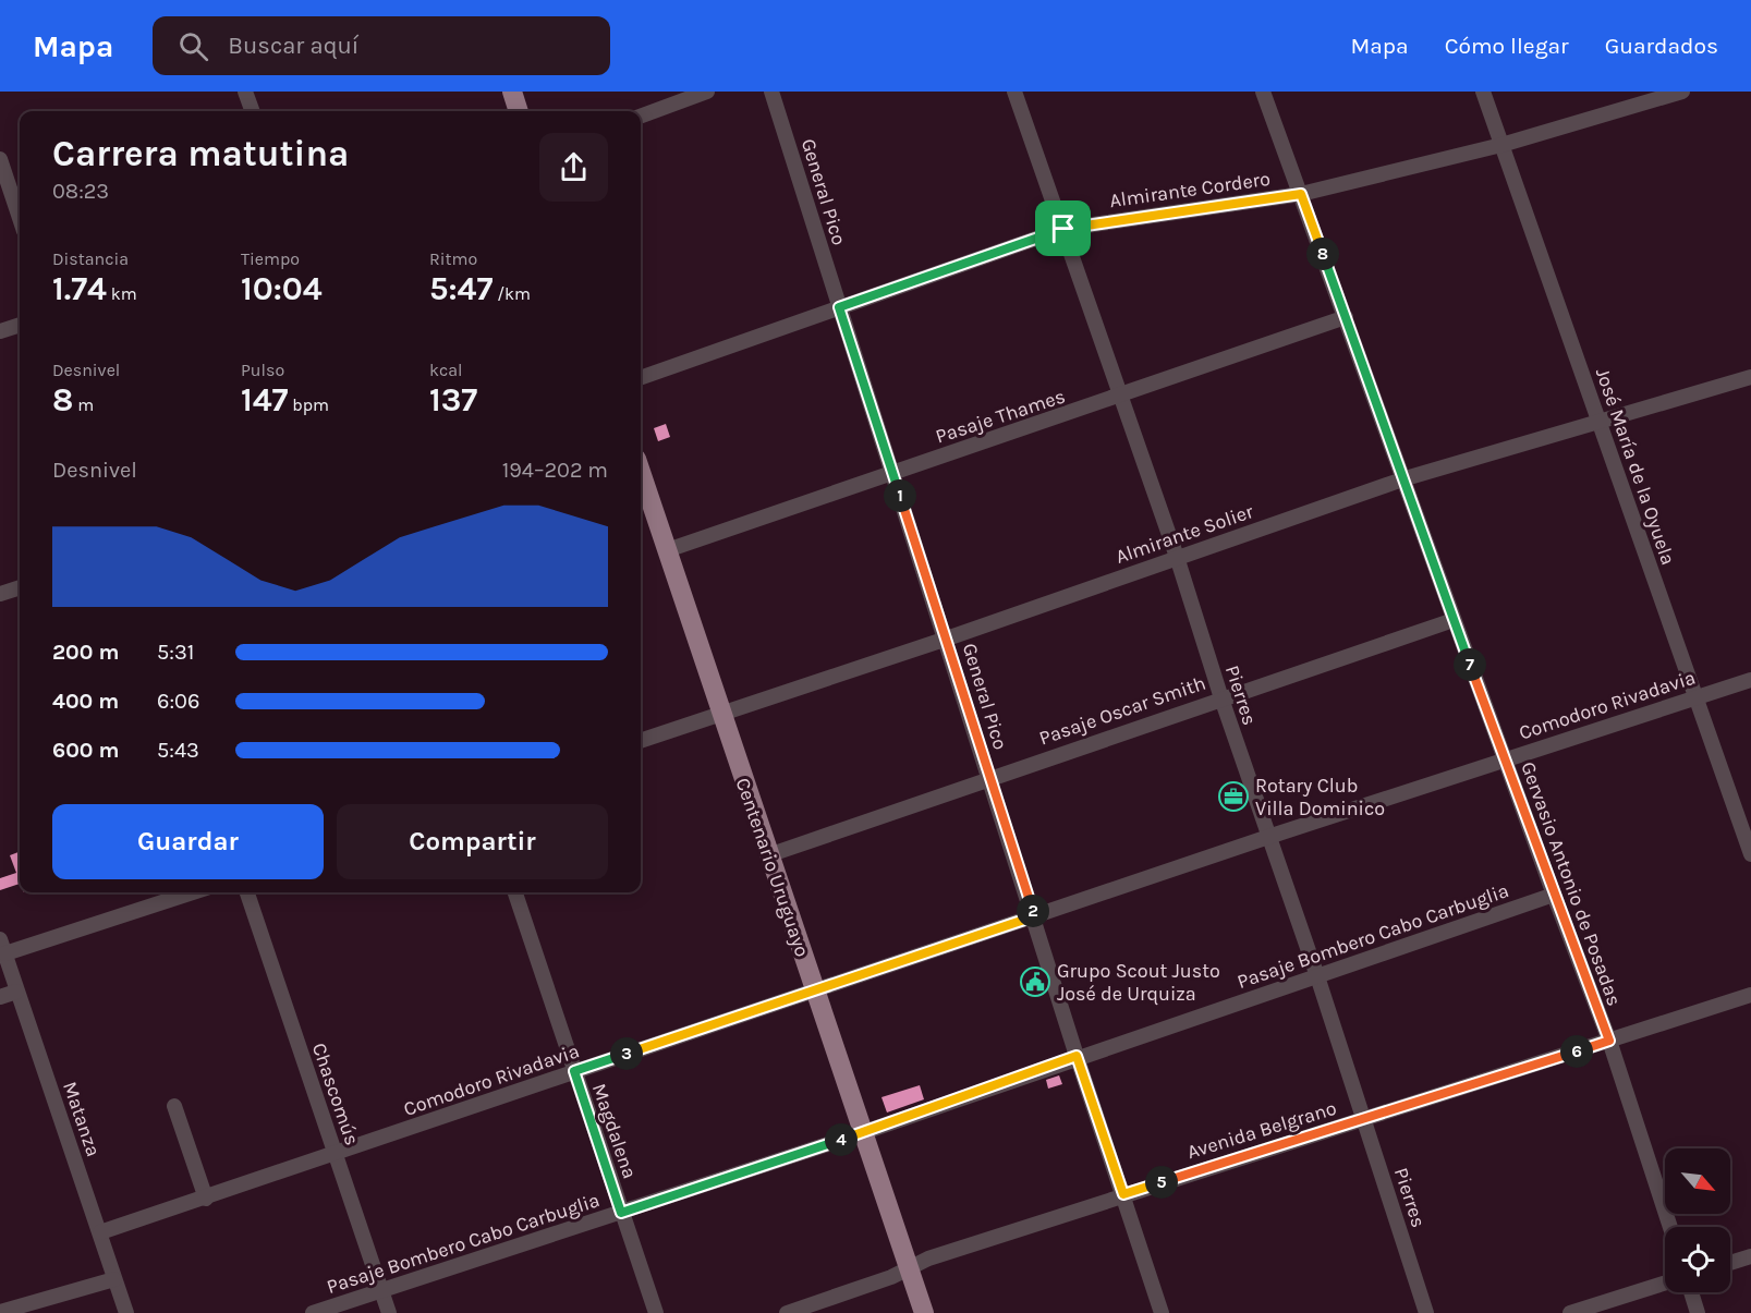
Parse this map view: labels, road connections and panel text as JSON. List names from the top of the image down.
{
  "streets": {
    "main road": ["Centenario Uruguayo"],
    "street": [
      "Almirante Cordero",
      "General Pico",
      "Pasaje Thames",
      "José María de la Oyuela",
      "Almirante Solier",
      "Pierres",
      "Comodoro Rivadavia",
      "Pasaje Oscar Smith",
      "Gervasio Antonio de Posadas",
      "Pasaje Bombero Cabo Carbuglia",
      "Chascomús",
      "Matanza",
      "Avenida Belgrano",
      "Magdalena"
    ]
  },
  "crossings": [
    ["Almirante Cordero", "General Pico"],
    ["Almirante Cordero", "José María de la Oyuela"],
    ["Almirante Cordero", "Pierres"],
    ["Almirante Cordero", "Gervasio Antonio de Posadas"],
    ["General Pico", "Pasaje Thames"],
    ["General Pico", "Almirante Solier"],
    ["General Pico", "Comodoro Rivadavia"],
    ["General Pico", "Pasaje Oscar Smith"],
    ["General Pico", "Pasaje Bombero Cabo Carbuglia"],
    ["General Pico", "Avenida Belgrano"],
    ["Pasaje Thames", "Pierres"],
    ["Pasaje Thames", "Centenario Uruguayo"],
    ["Pasaje Thames", "Gervasio Antonio de Posadas"],
    ["José María de la Oyuela", "Almirante Solier"],
    ["José María de la Oyuela", "Comodoro Rivadavia"],
    ["Almirante Solier", "Pierres"],
    ["Almirante Solier", "Centenario Uruguayo"],
    ["Almirante Solier", "Gervasio Antonio de Posadas"],
    ["Pierres", "Comodoro Rivadavia"],
    ["Pierres", "Pasaje Oscar Smith"],
    ["Pierres", "Pasaje Bombero Cabo Carbuglia"],
    ["Pierres", "Avenida Belgrano"],
    ["Comodoro Rivadavia", "Centenario Uruguayo"],
    ["Comodoro Rivadavia", "Gervasio Antonio de Posadas"],
    ["Comodoro Rivadavia", "Chascomús"],
    ["Comodoro Rivadavia", "Matanza"],
    ["Comodoro Rivadavia", "Magdalena"],
    ["Pasaje Oscar Smith", "Centenario Uruguayo"],
    ["Pasaje Oscar Smith", "Gervasio Antonio de Posadas"],
    ["Centenario Uruguayo", "Pasaje Bombero Cabo Carbuglia"],
    ["Centenario Uruguayo", "Avenida Belgrano"],
    ["Gervasio Antonio de Posadas", "Pasaje Bombero Cabo Carbuglia"],
    ["Gervasio Antonio de Posadas", "Avenida Belgrano"],
    ["Pasaje Bombero Cabo Carbuglia", "Chascomús"],
    ["Pasaje Bombero Cabo Carbuglia", "Magdalena"]
  ],
  "places": {
    "office": ["Rotary Club Villa Dominico"],
    "public building": ["Grupo Scout Justo José de Urquiza"]
  },
  "north": "bottom right",
  "page": {
    "header": "Mapa",
    "search": "Buscar aquí",
    "nav": ["Mapa", "Cómo llegar", "Guardados"],
    "heading": ["Carrera matutina", "08:23"],
    "stats": [
      ["Distancia", "1.74 km"],
      ["Tiempo", "10:04"],
      ["Ritmo", "5:47 /km"],
      ["Desnivel", "8 m"],
      ["Pulso", "147 bpm"],
      ["kcal", "137"]
    ],
    "pins": [
      "8",
      "1",
      "7",
      "2",
      "6",
      "3",
      "4",
      "5"
    ],
    "chart": ["Desnivel", "194–202 m"],
    "list": [
      {
        "name": "200 m",
        "note": "5:31"
      },
      {
        "name": "400 m",
        "note": "6:06"
      },
      {
        "name": "600 m",
        "note": "5:43"
      }
    ],
    "buttons": ["Guardar", "Compartir"]
  }
}
